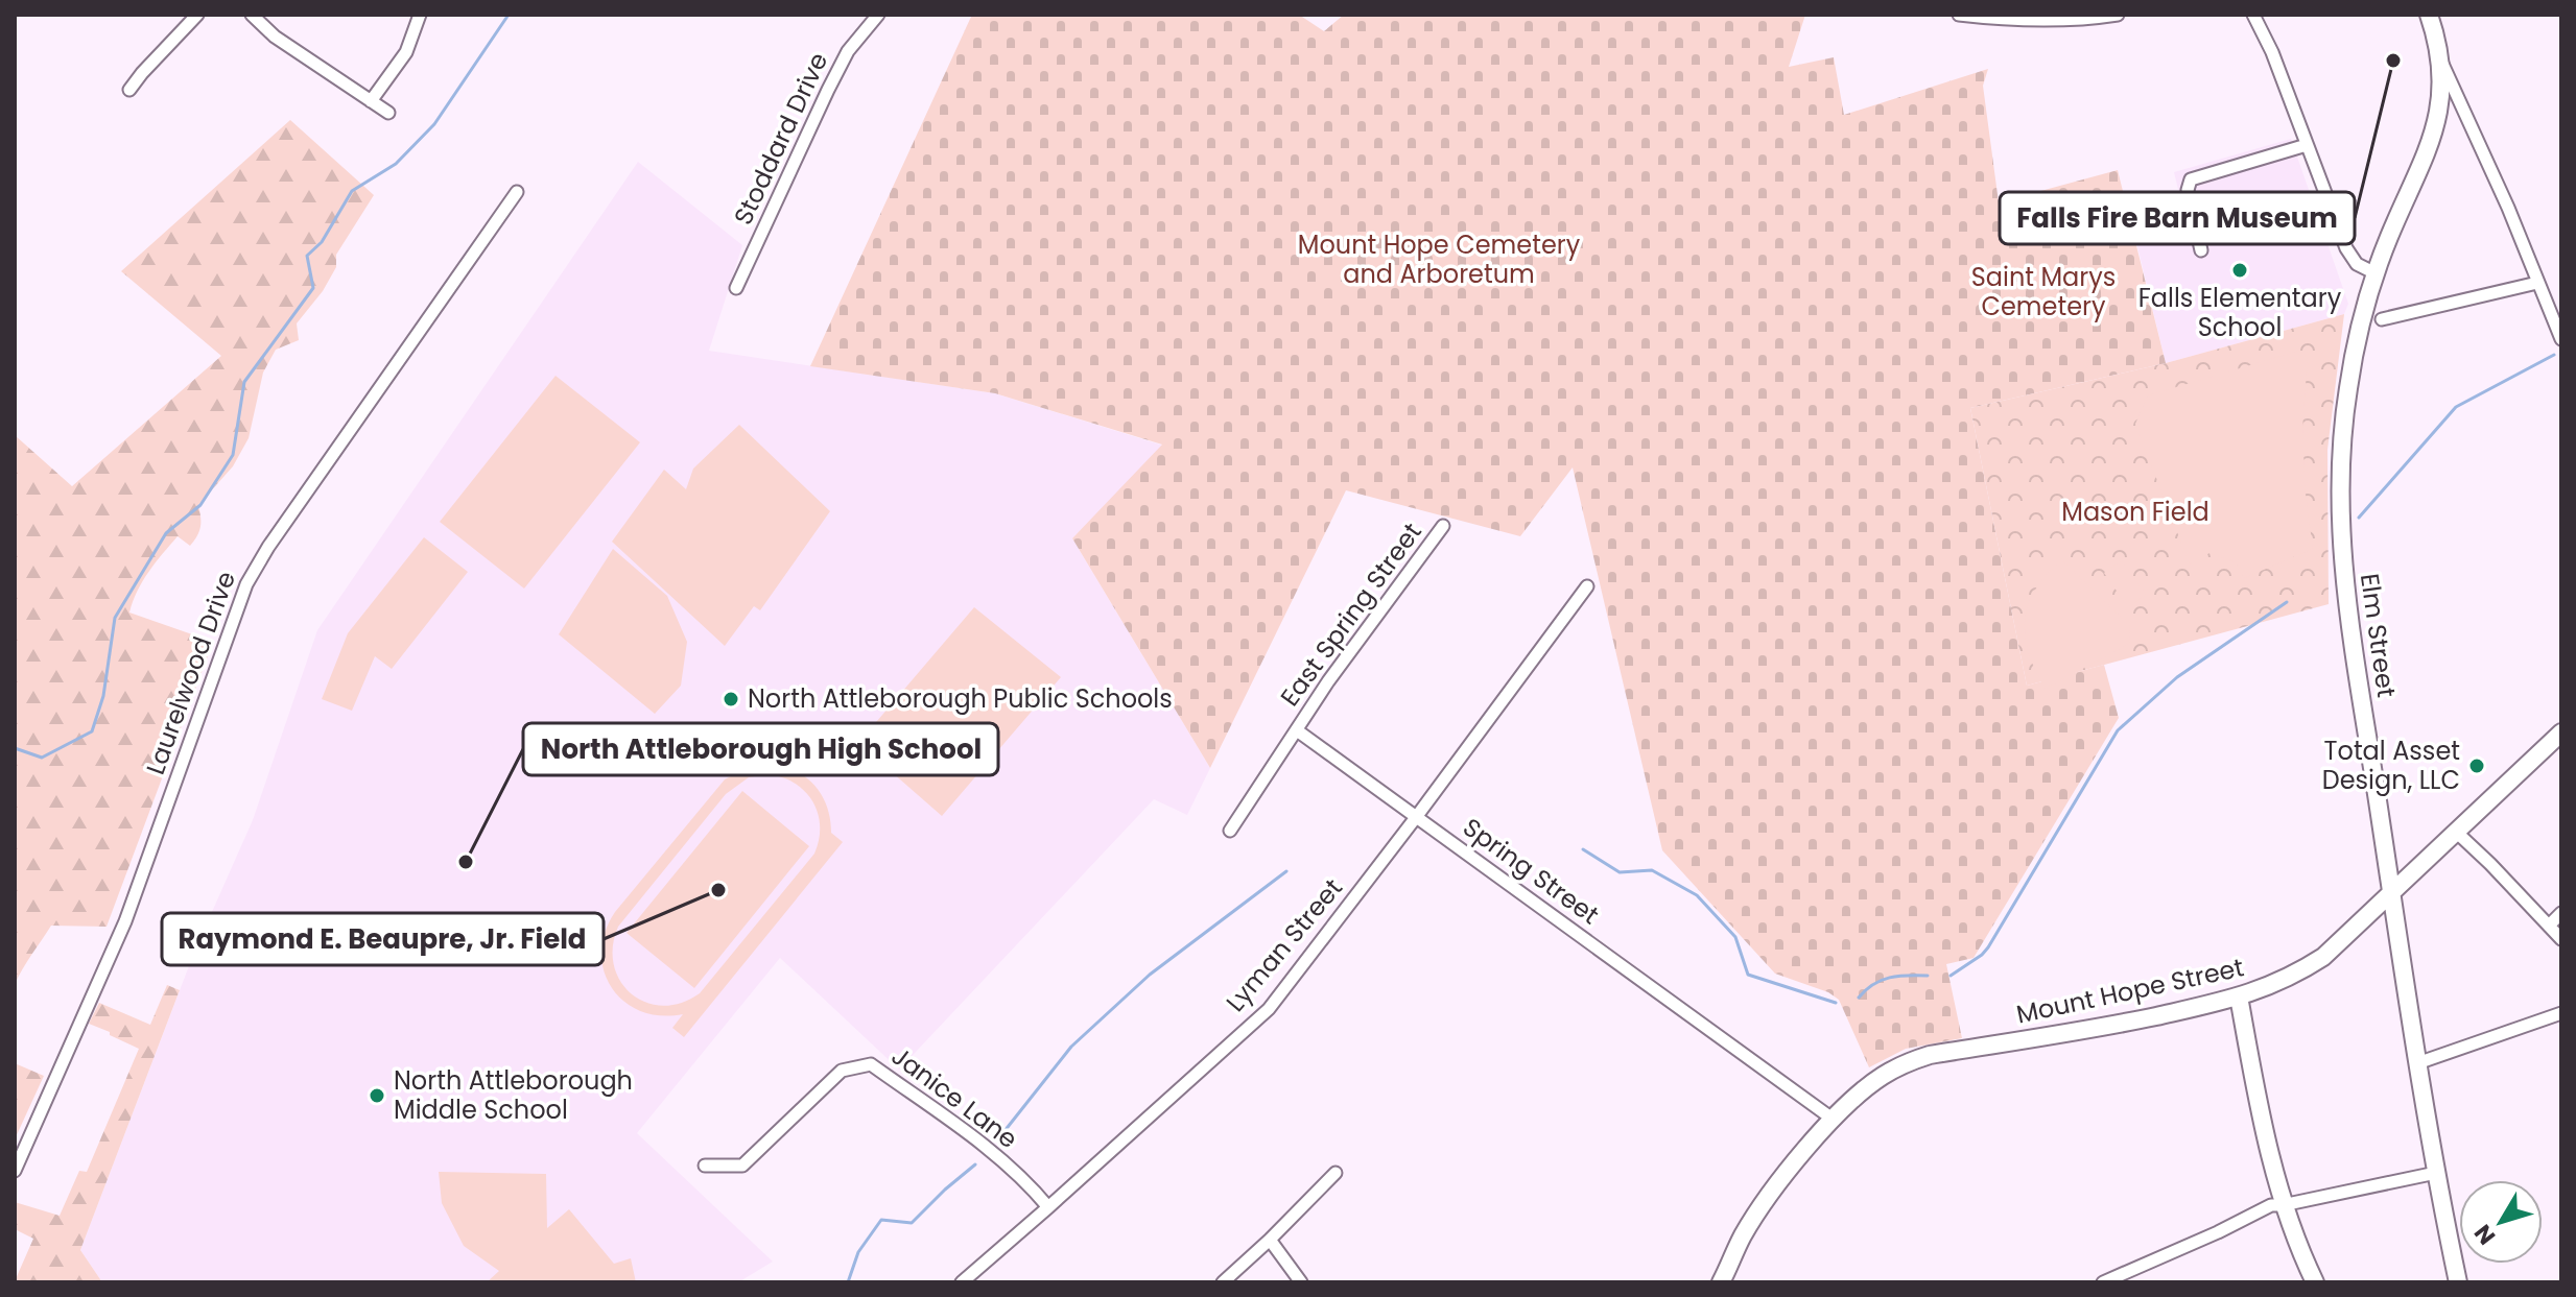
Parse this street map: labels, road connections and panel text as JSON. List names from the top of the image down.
{
  "streets": {
    "street": [
      "Stoddard Drive",
      "East Spring Street",
      "Elm Street",
      "Laurelwood Drive",
      "Spring Street",
      "Lyman Street",
      "Mount Hope Street",
      "Janice Lane"
    ]
  },
  "crossings": [
    ["East Spring Street", "Spring Street"],
    ["Elm Street", "Mount Hope Street"],
    ["Spring Street", "Lyman Street"],
    ["Spring Street", "Mount Hope Street"],
    ["Lyman Street", "Janice Lane"]
  ],
  "parks": ["Mount Hope Cemetery and Arboretum", "Saint Marys Cemetery", "Mason Field"],
  "places": [
    "Falls Fire Barn Museum",
    "Falls Elementary School",
    "North Attleborough Public Schools",
    "Total Asset Design, LLC",
    "North Attleborough High School",
    "Raymond E. Beaupre, Jr. Field",
    "North Attleborough Middle School"
  ],
  "north": "bottom left"
}
